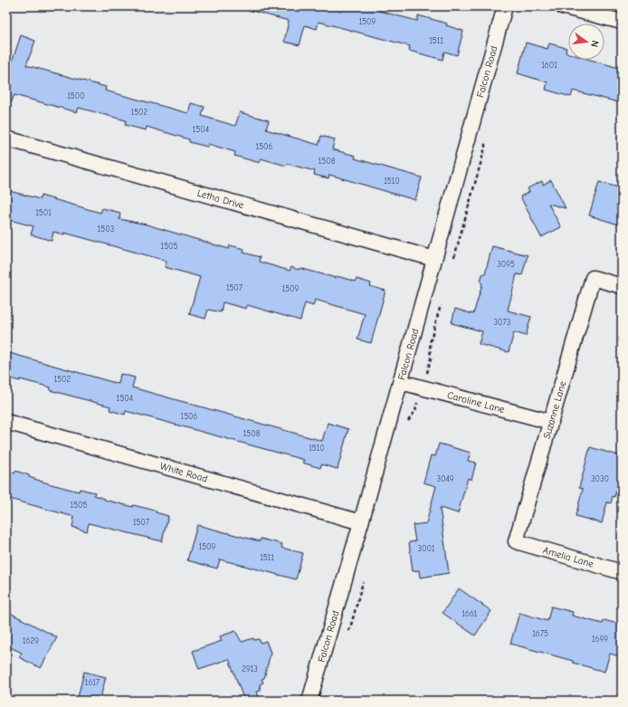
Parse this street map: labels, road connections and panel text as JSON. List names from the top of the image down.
{
  "streets": {
    "street": [
      "Falcon Road",
      "Letha Drive",
      "Caroline Lane",
      "Suzanne Lane",
      "White Road",
      "Amelia Lane"
    ]
  },
  "crossings": [
    ["Falcon Road", "Letha Drive"],
    ["Falcon Road", "Caroline Lane"],
    ["Falcon Road", "White Road"],
    ["Caroline Lane", "Suzanne Lane"],
    ["Suzanne Lane", "Amelia Lane"]
  ],
  "house_numbers": [
    "1509",
    "1511",
    "1601",
    "1500",
    "1502",
    "1504",
    "1506",
    "1508",
    "1510",
    "1501",
    "1503",
    "1505",
    "3095",
    "1507",
    "1509",
    "3073",
    "1502",
    "1504",
    "1506",
    "1508",
    "1510",
    "3049",
    "3030",
    "1505",
    "1507",
    "1509",
    "3001",
    "1511",
    "1661",
    "1675",
    "1699",
    "1629",
    "2913",
    "1617"
  ],
  "north": "right"
}
